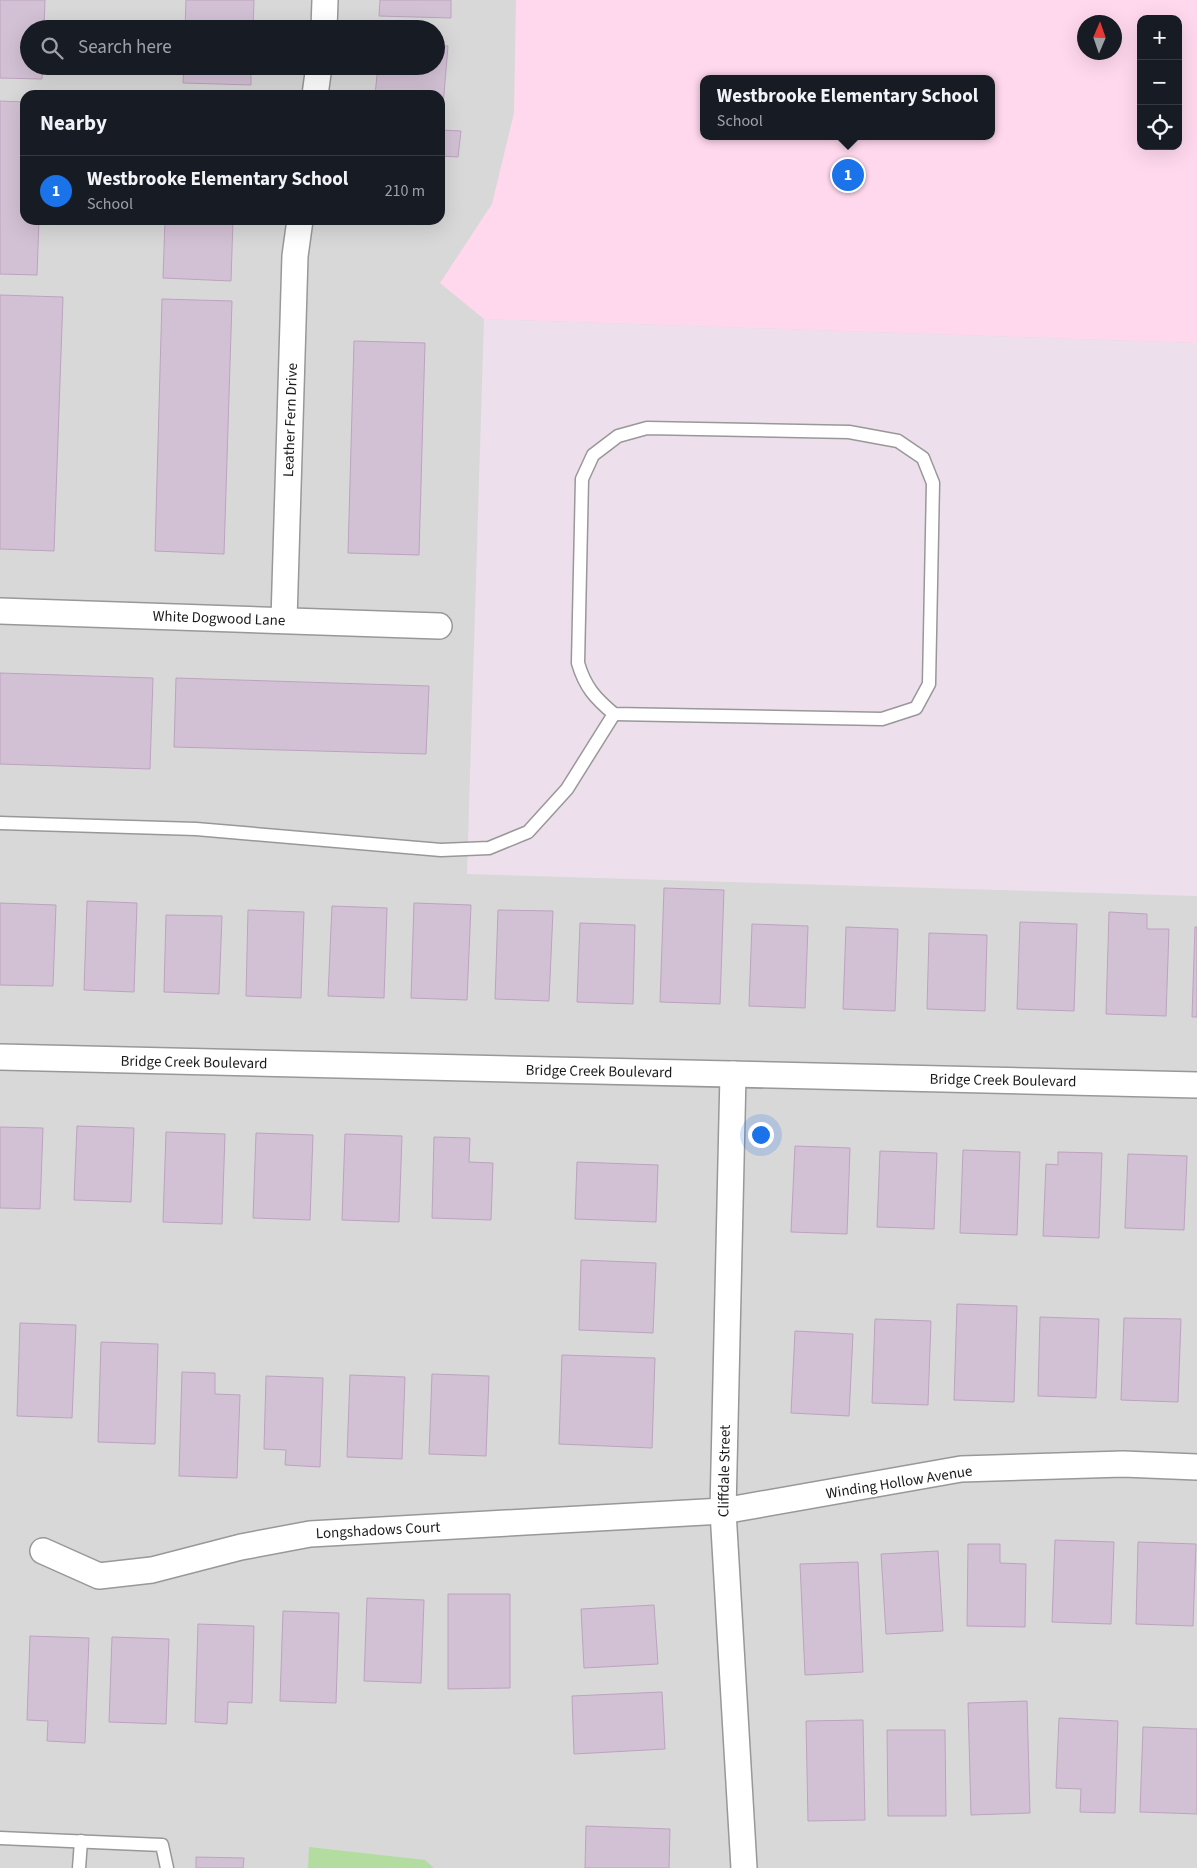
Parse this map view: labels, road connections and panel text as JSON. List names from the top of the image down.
{
  "streets": {
    "street": [
      "Leather Fern Drive",
      "White Dogwood Lane",
      "Bridge Creek Boulevard",
      "Cliffdale Street",
      "Winding Hollow Avenue",
      "Longshadows Court"
    ]
  },
  "crossings": [
    ["Leather Fern Drive", "White Dogwood Lane"],
    ["Bridge Creek Boulevard", "Cliffdale Street"],
    ["Cliffdale Street", "Winding Hollow Avenue"],
    ["Cliffdale Street", "Longshadows Court"],
    ["Winding Hollow Avenue", "Longshadows Court"]
  ],
  "north": "top",
  "page": {
    "map_buttons": ["+", "−"],
    "search": "Search here",
    "popup": ["Westbrooke Elementary School", "School"],
    "heading": "Nearby",
    "list": [
      {
        "mark": "1",
        "name": "Westbrooke Elementary School",
        "note": "School",
        "value": "210 m"
      }
    ],
    "pins": "1"
  }
}
